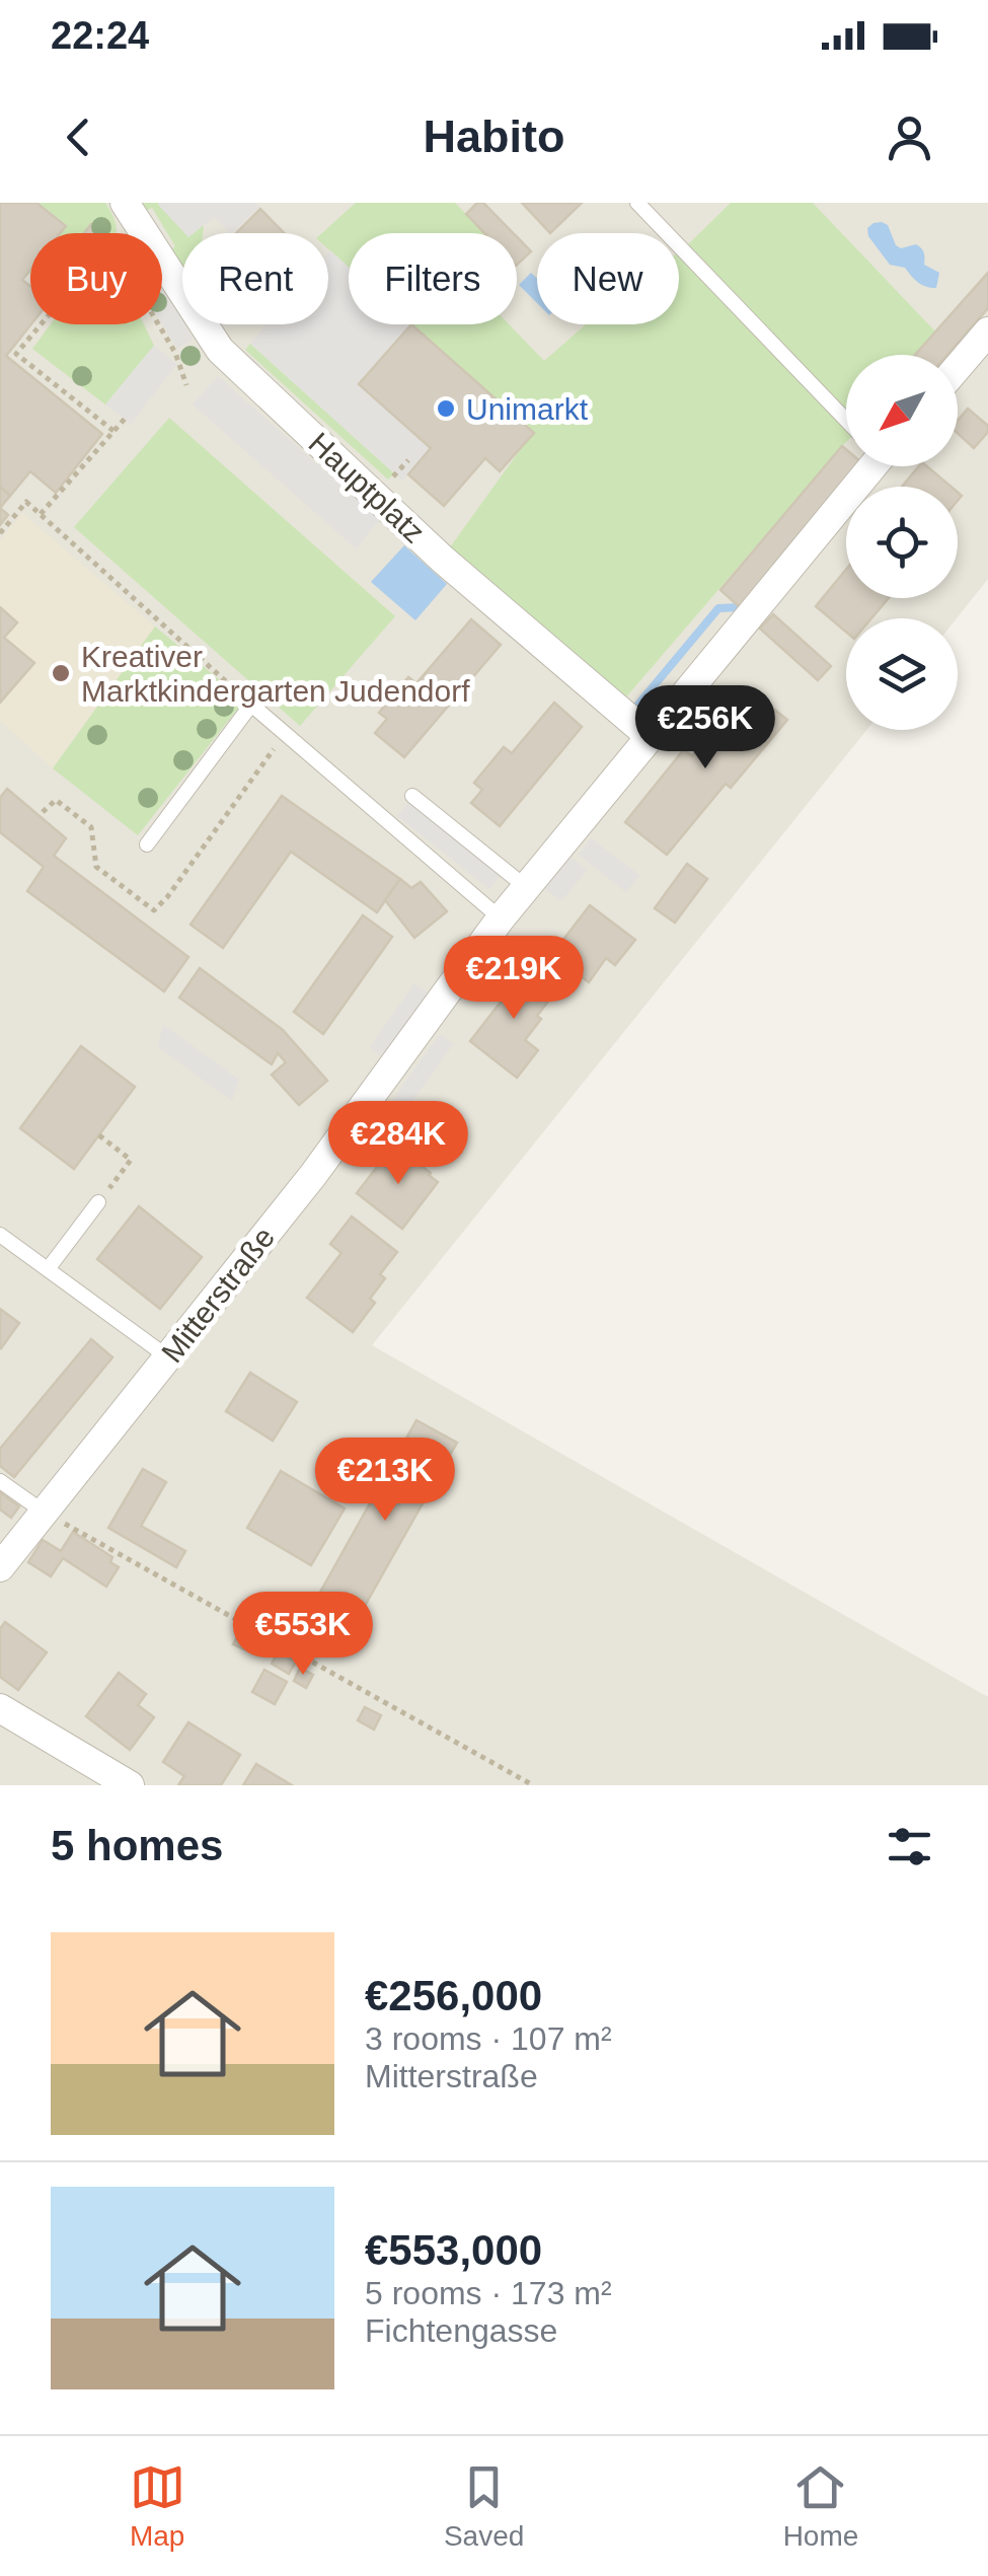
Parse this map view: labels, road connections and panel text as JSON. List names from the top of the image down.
{
  "streets": {
    "street": ["Hauptplatz", "Mitterstraße"]
  },
  "crossings": [
    ["Hauptplatz", "Mitterstraße"]
  ],
  "places": ["Unimarkt", "Kreativer Marktkindergarten Judendorf"],
  "north": "bottom left",
  "page": {
    "status": "22:24",
    "header": "Habito",
    "chip": [
      "Buy",
      "Rent",
      "Filters",
      "New"
    ],
    "price": [
      "€256K",
      "€219K",
      "€284K",
      "€213K",
      "€553K"
    ],
    "heading": "5 homes",
    "list": [
      {
        "name": "€256,000",
        "note": "3 rooms · 107 m² · Mitterstraße"
      },
      {
        "name": "€553,000",
        "note": "5 rooms · 173 m² · Fichtengasse"
      }
    ],
    "tabs": ["Map", "Saved", "Home"]
  }
}
